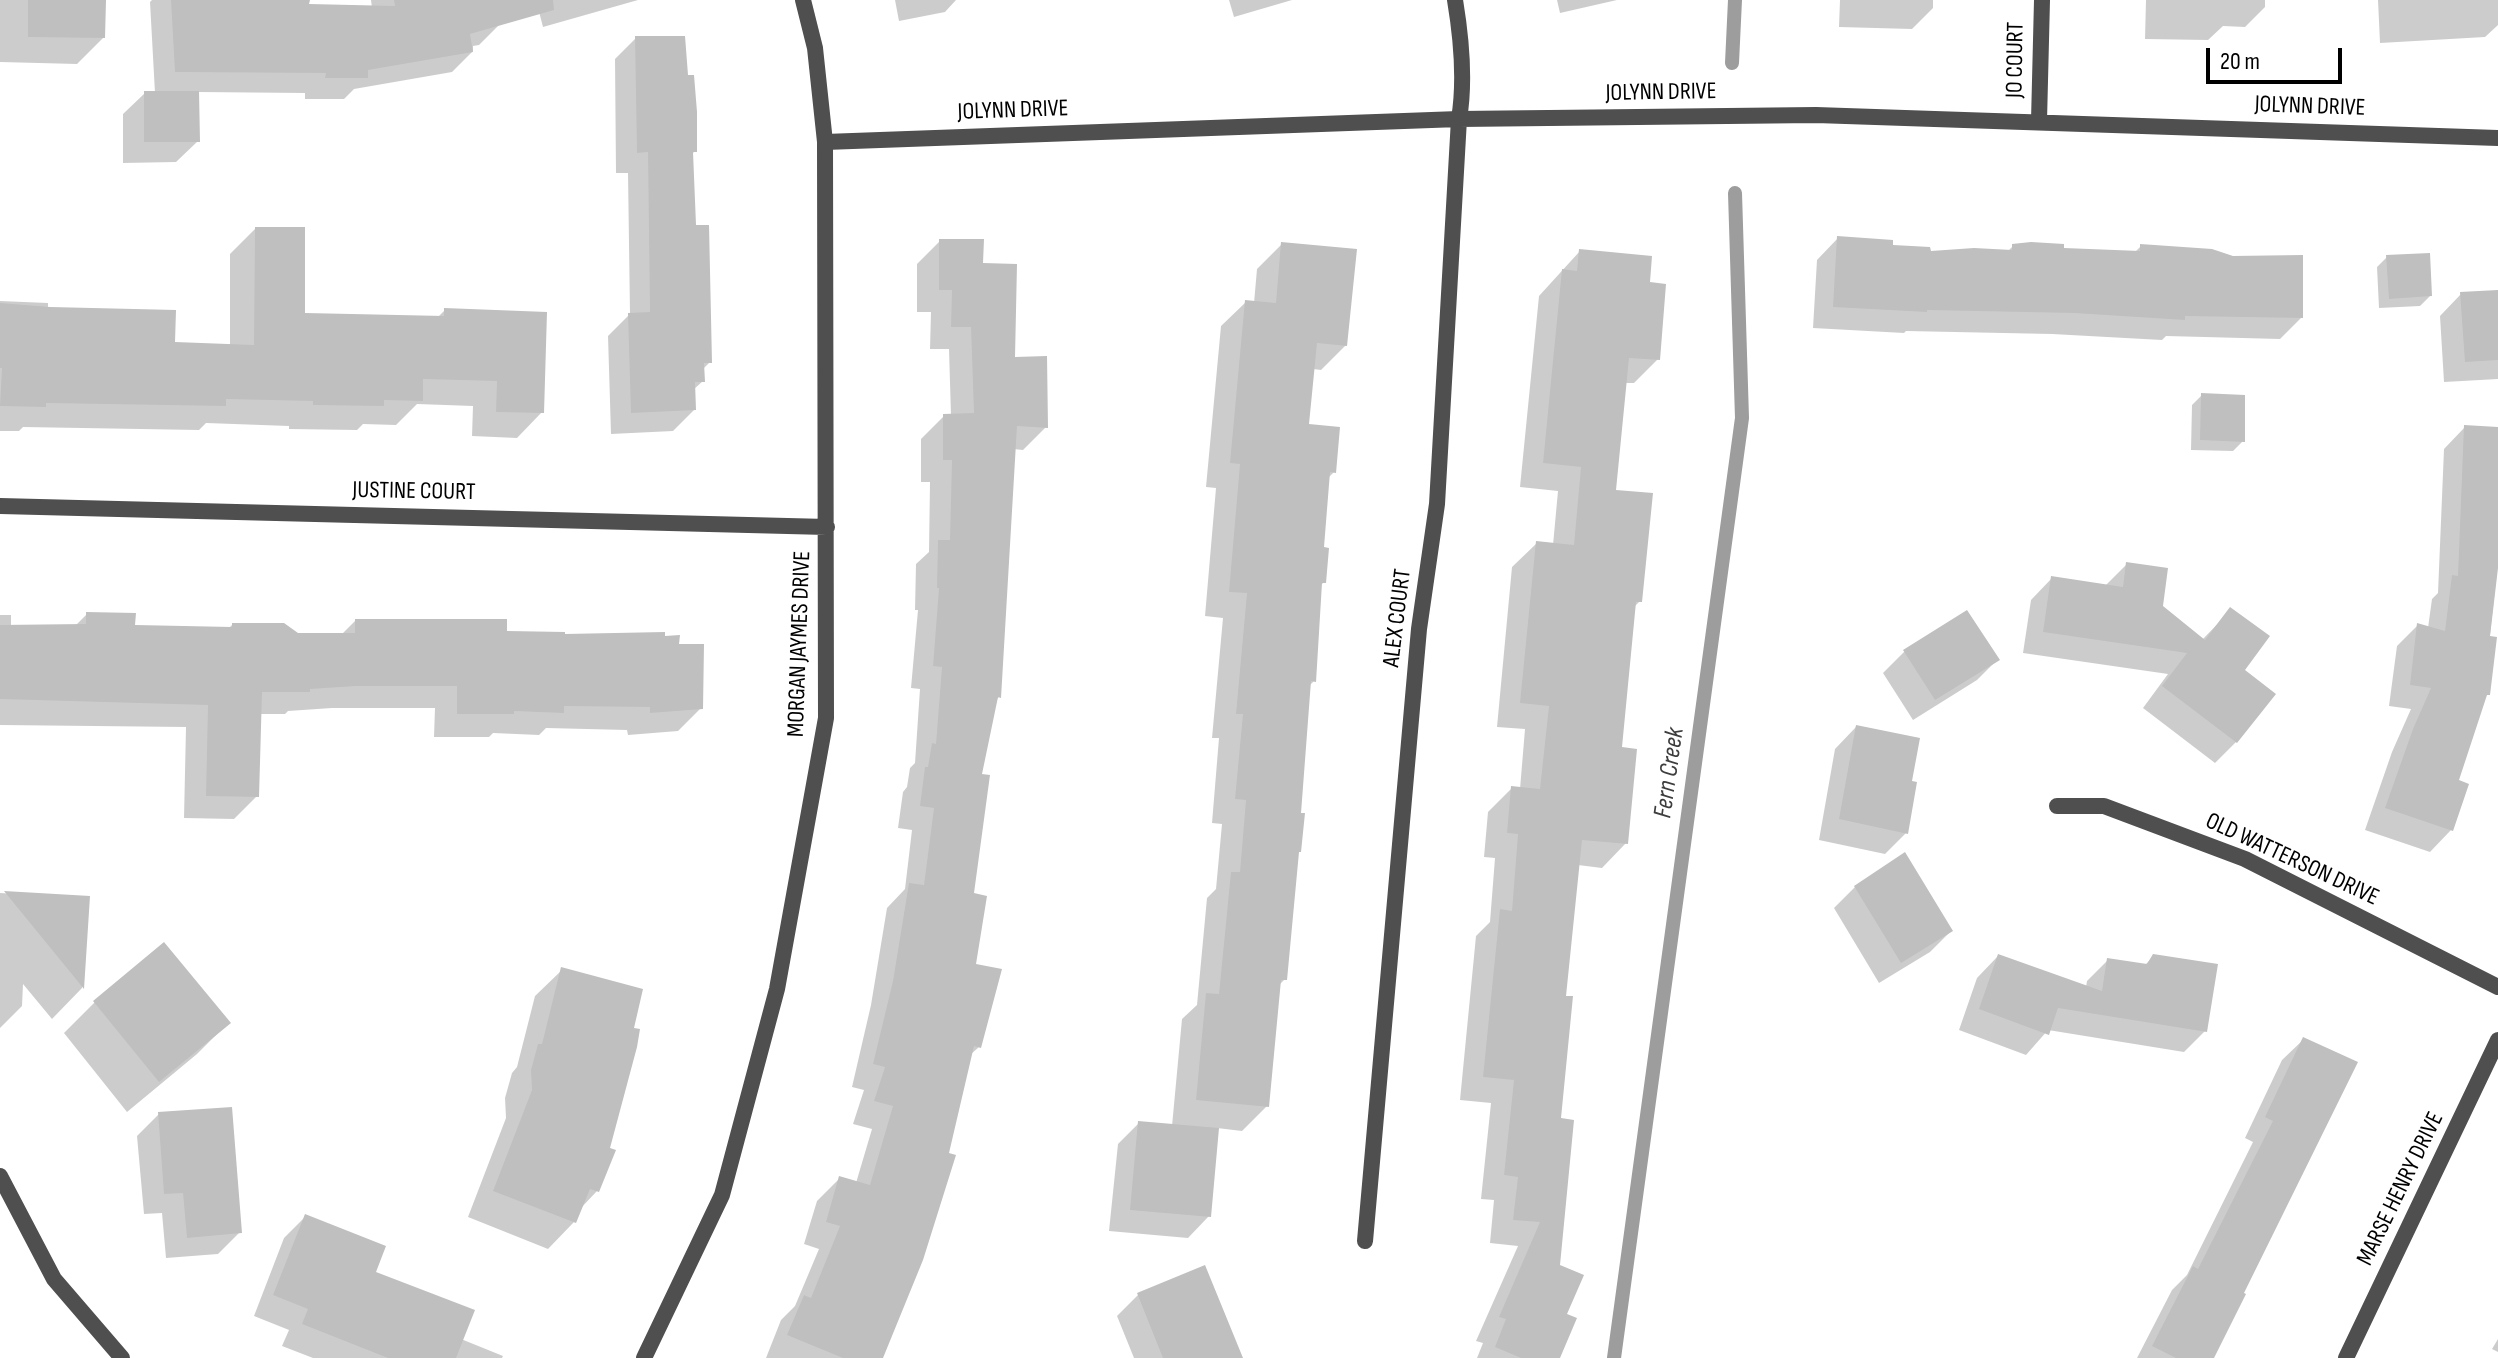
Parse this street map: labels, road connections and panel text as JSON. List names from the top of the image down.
{
  "streets": {
    "street": [
      "JO COURT",
      "JOLYNN DRIVE",
      "JUSTINE COURT",
      "ALEX COURT",
      "MORGAN JAYMES DRIVE",
      "OLD WATTERSON DRIVE",
      "MARSE HENRY DRIVE"
    ]
  },
  "crossings": [
    ["JO COURT", "JOLYNN DRIVE"],
    ["JOLYNN DRIVE", "ALEX COURT"],
    ["JOLYNN DRIVE", "MORGAN JAYMES DRIVE"],
    ["JUSTINE COURT", "MORGAN JAYMES DRIVE"]
  ],
  "water": ["Fern Creek"],
  "scale_bar": "20 m"
}
